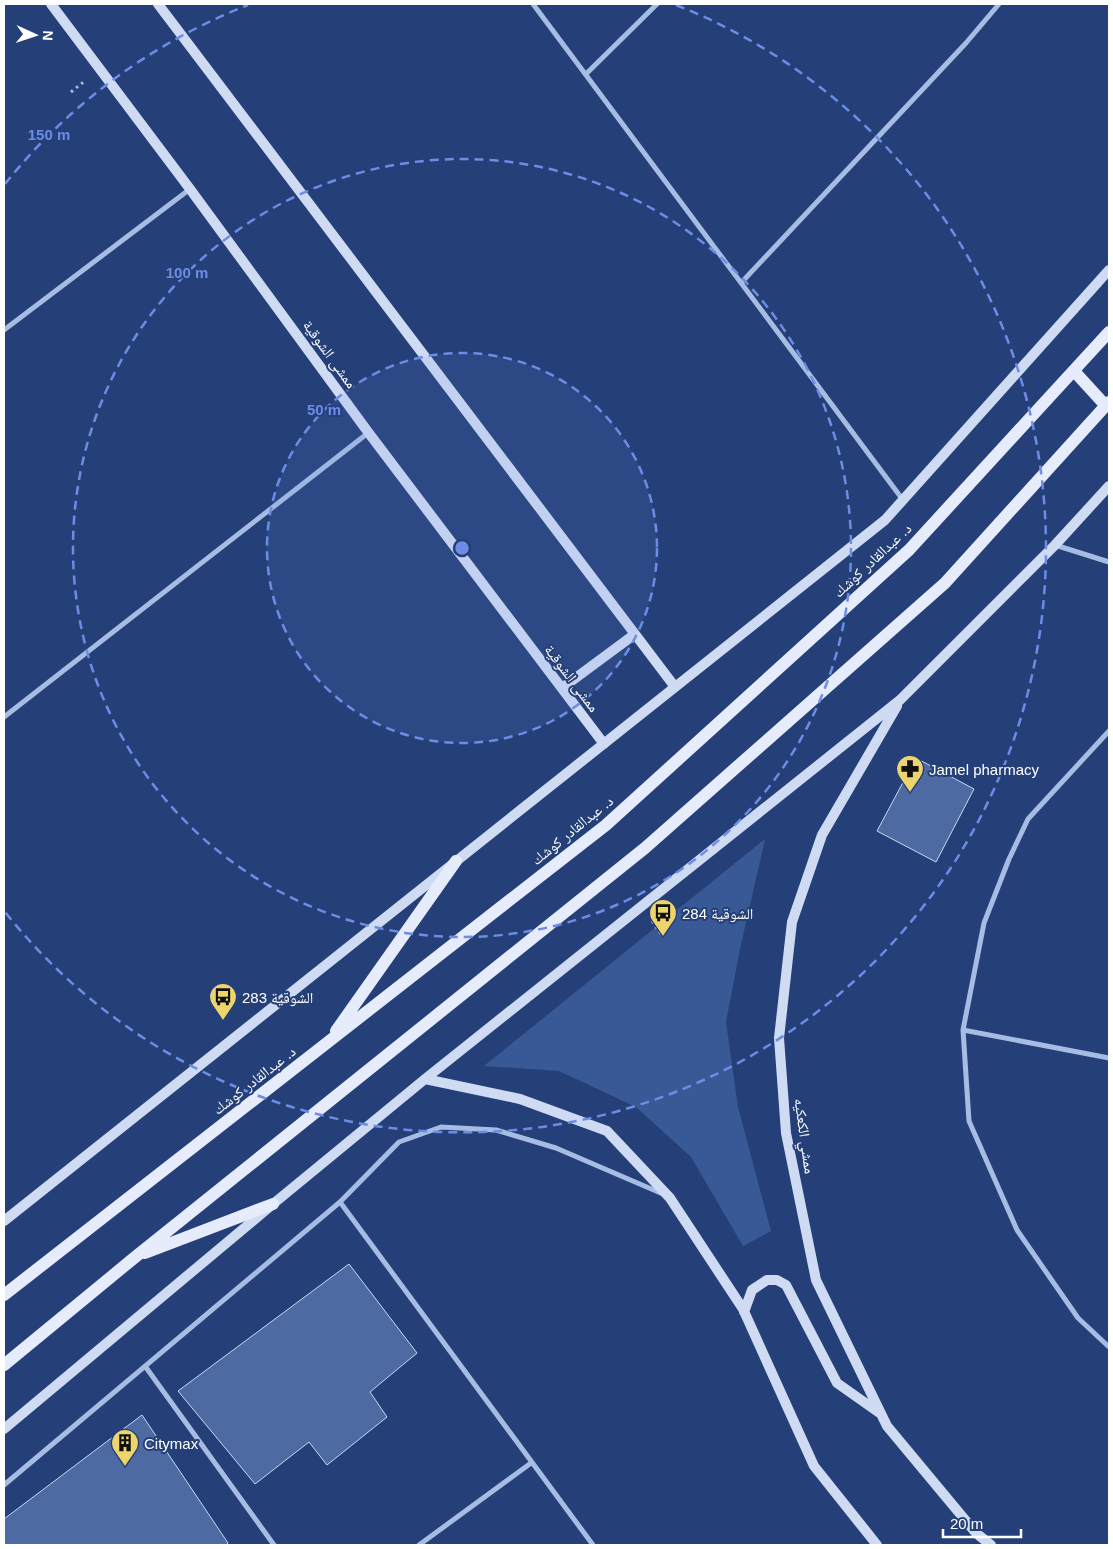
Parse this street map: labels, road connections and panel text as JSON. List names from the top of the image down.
{
  "streets": {
    "main road": ["د. عبدالقادر كوشك"],
    "street": ["ممشى الشوقية", "ممشي الكعكيه"]
  },
  "crossings": [
    ["ممشى الشوقية", "د. عبدالقادر كوشك"]
  ],
  "places": {
    "pharmacy": ["Jamel pharmacy"],
    "bus stop": ["الشوقية 284", "الشوقية 283"],
    "building": ["Citymax"]
  },
  "scale_bar": "20 m",
  "north": "right",
  "rings": ["150 m", "100 m", "50 m"]
}
